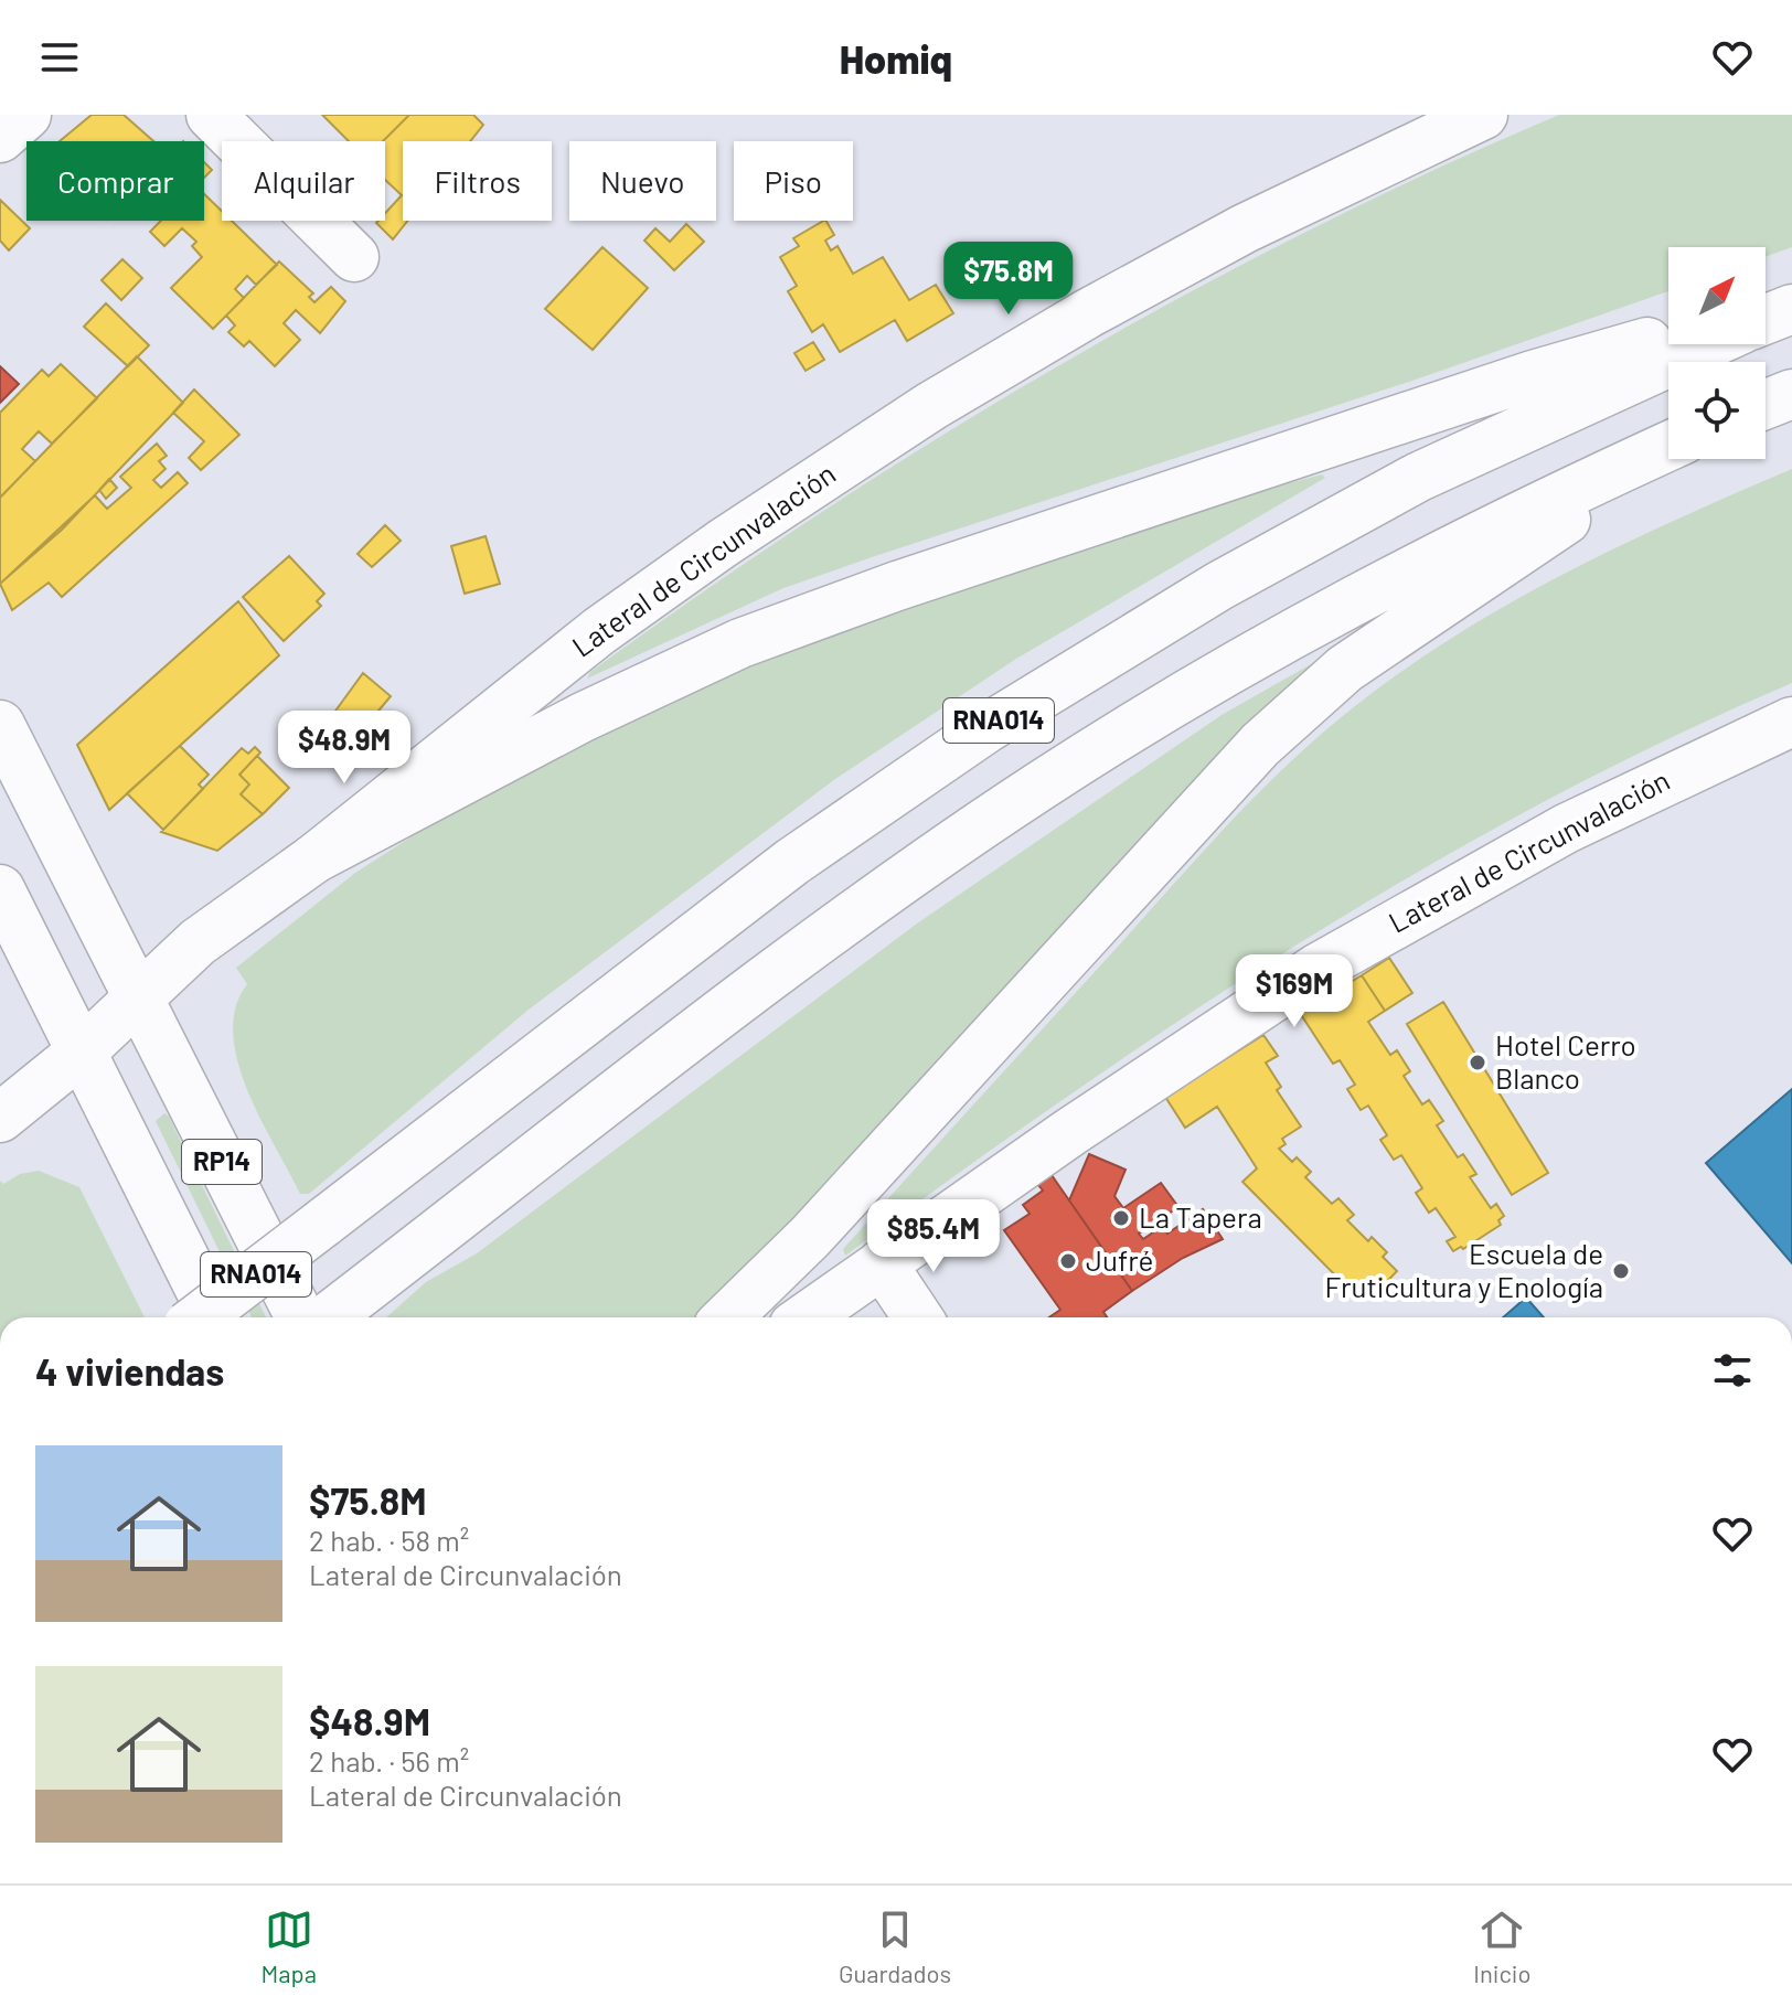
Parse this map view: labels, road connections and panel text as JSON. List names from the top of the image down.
{
  "streets": {
    "main road": ["Lateral de Circunvalación", "RNA014", "RP14"]
  },
  "crossings": [
    ["Lateral de Circunvalación", "RP14"]
  ],
  "places": [
    "Hotel Cerro Blanco",
    "La Tapera",
    "Jufré",
    "Escuela de Fruticultura y Enología"
  ],
  "north": "top right",
  "page": {
    "header": "Homiq",
    "chip": [
      "Comprar",
      "Alquilar",
      "Filtros",
      "Nuevo",
      "Piso"
    ],
    "price": [
      "$75.8M",
      "$48.9M",
      "$169M",
      "$85.4M"
    ],
    "heading": "4 viviendas",
    "list": [
      {
        "name": "$75.8M",
        "note": "2 hab. · 58 m² · Lateral de Circunvalación"
      },
      {
        "name": "$48.9M",
        "note": "2 hab. · 56 m² · Lateral de Circunvalación"
      }
    ],
    "tabs": ["Mapa", "Guardados", "Inicio"]
  }
}
